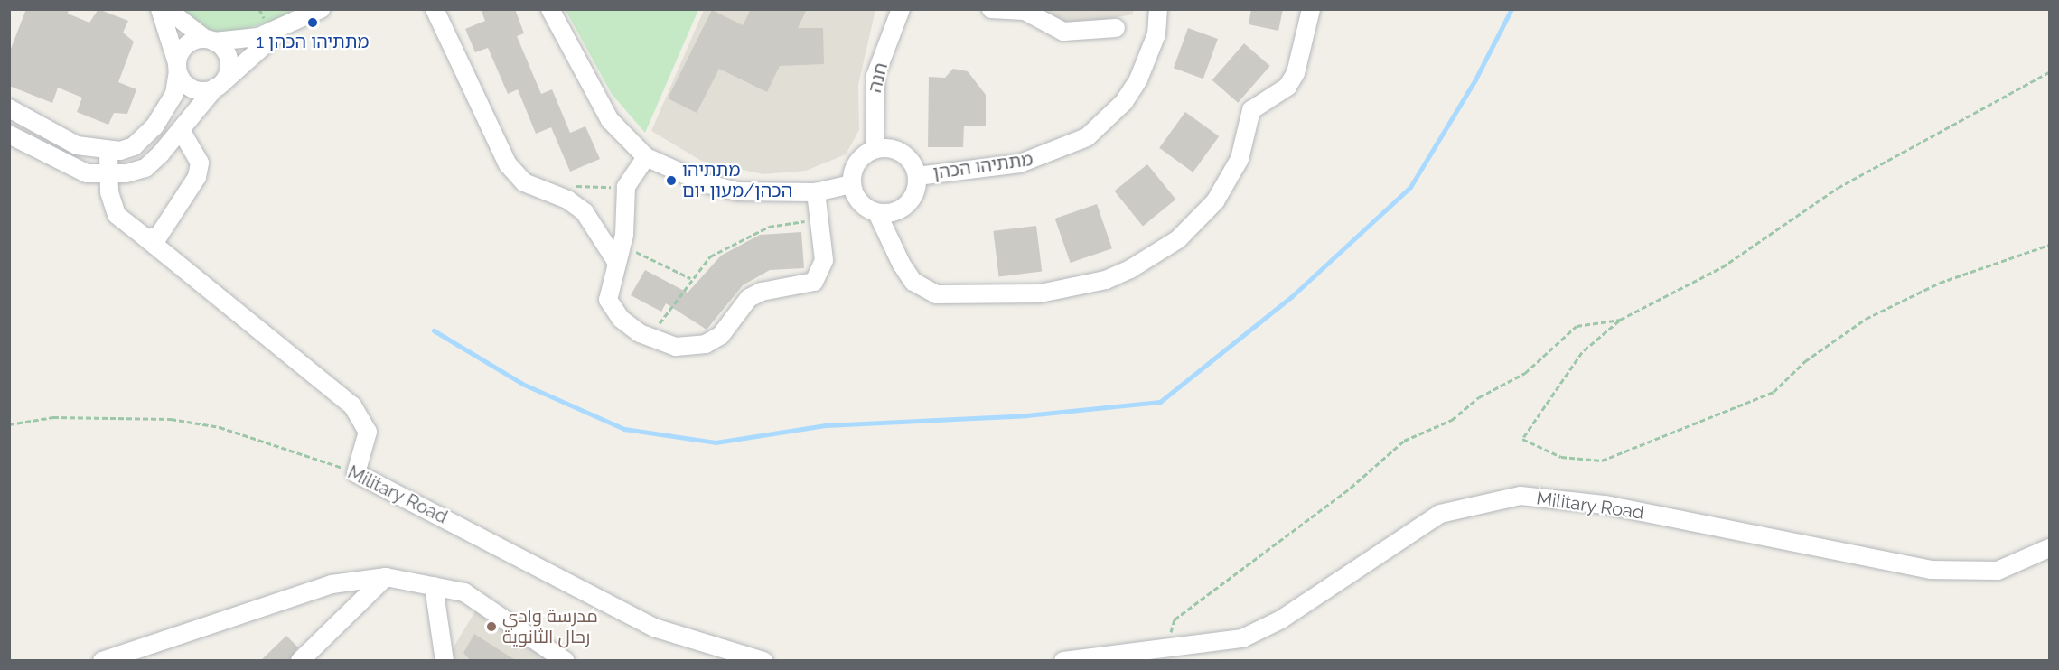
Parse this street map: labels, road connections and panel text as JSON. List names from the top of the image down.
{
  "streets": {
    "street": ["חנה", "מתתיהו הכהן", "Military Road"]
  },
  "crossings": [
    ["חנה", "מתתיהו הכהן"]
  ],
  "places": ["מתתיהו הכהן 1", "מתתיהו הכהן/מעון יום", "مدرسة وادي رحال الثانوية"]
}
